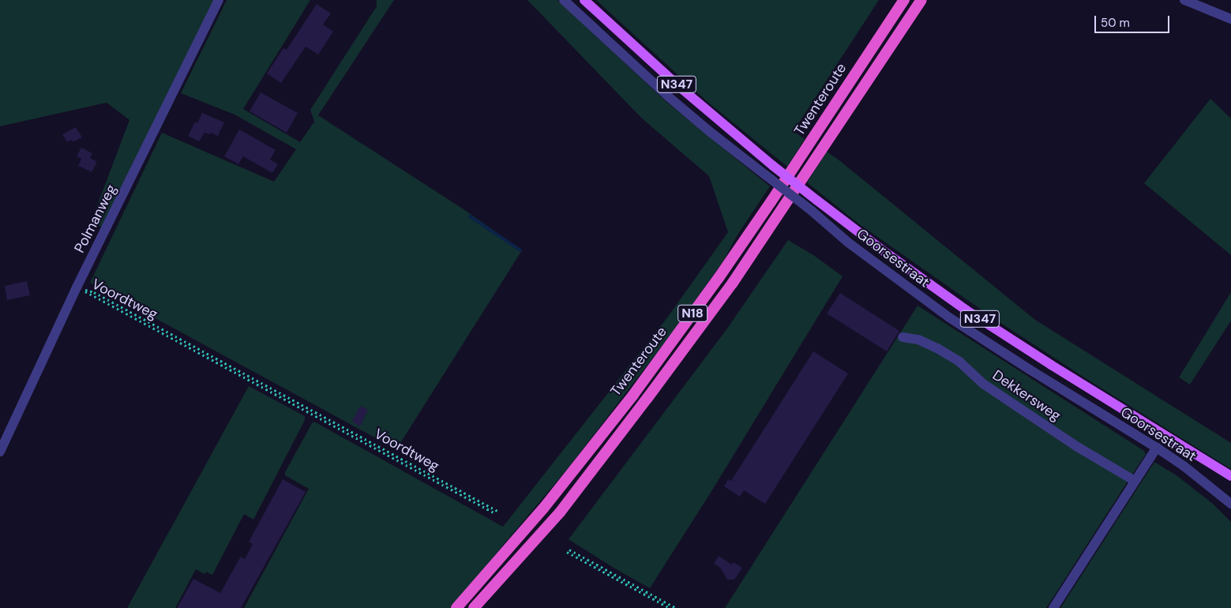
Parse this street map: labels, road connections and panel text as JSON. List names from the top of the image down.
{
  "streets": {
    "highway": ["Twenteroute", "N18"],
    "main road": ["N347", "Goorsestraat"],
    "street": ["Polmanweg", "Dekkersweg"],
    "path": ["Voordtweg"]
  },
  "crossings": [
    ["Polmanweg", "Voordtweg"]
  ],
  "scale_bar": "50 m"
}
